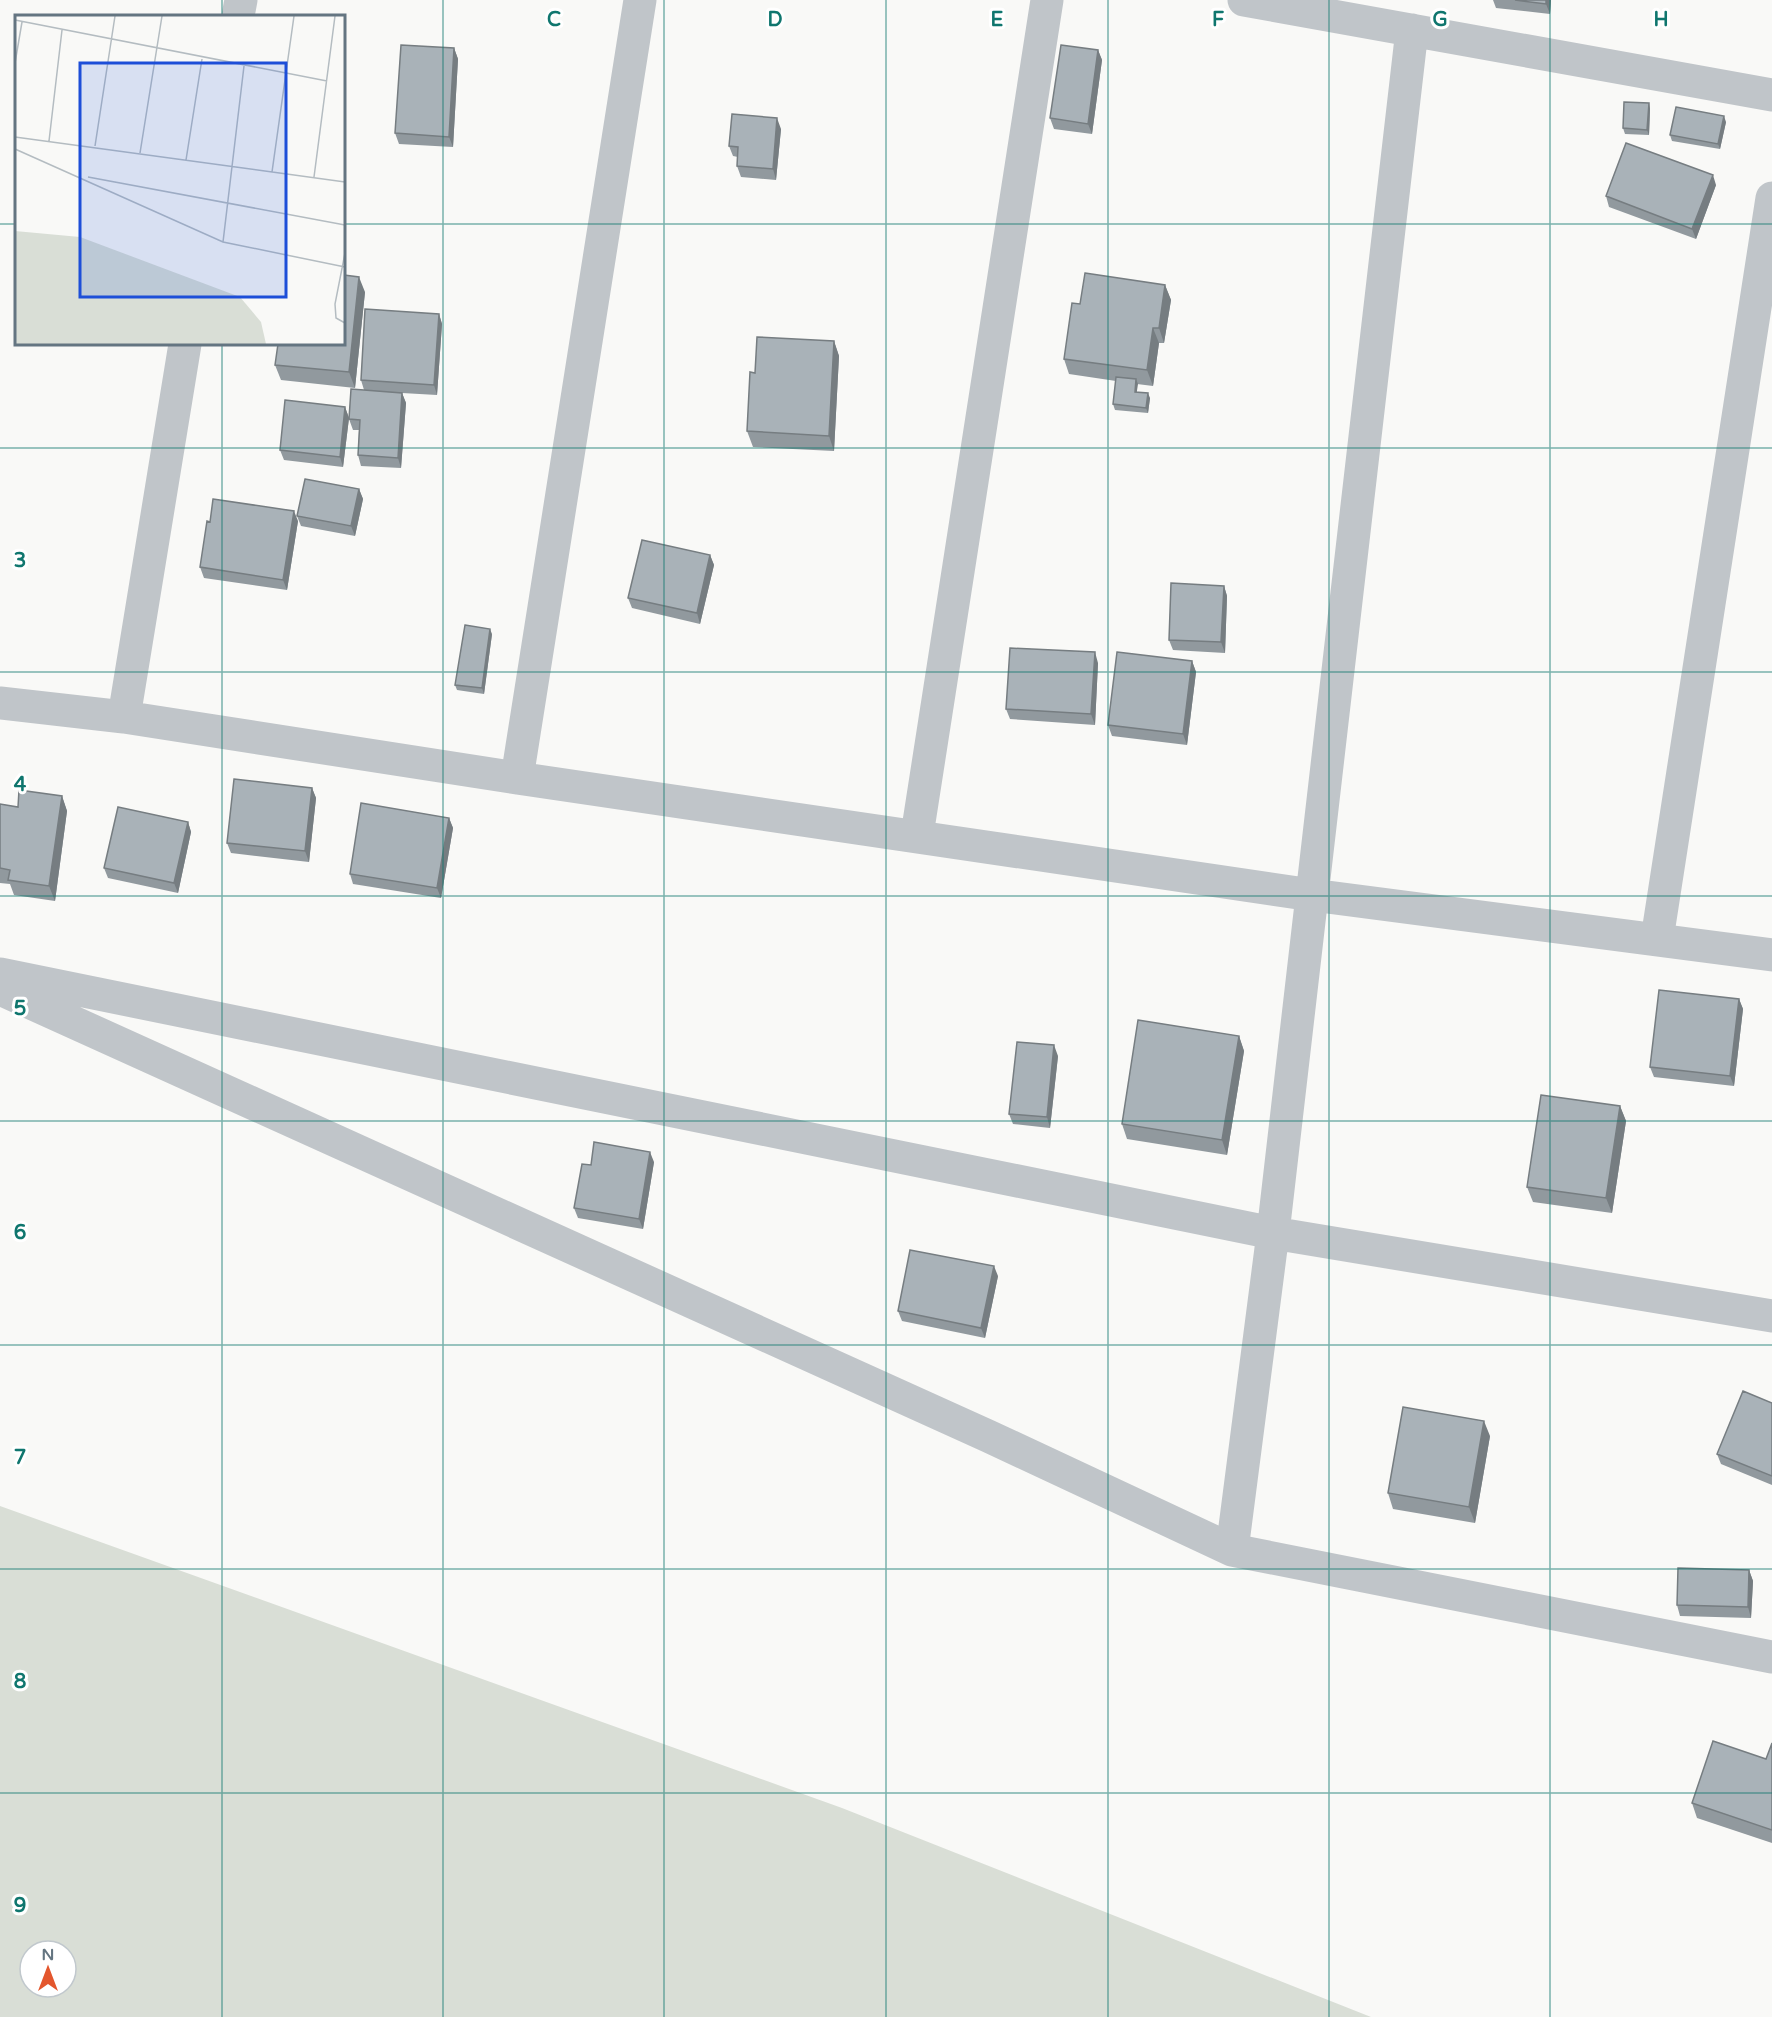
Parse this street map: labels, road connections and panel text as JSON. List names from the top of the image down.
{
  "north": "top",
  "grid": {
    "columns": [
      "C",
      "D",
      "E",
      "F",
      "G",
      "H"
    ],
    "rows": [
      "3",
      "4",
      "5",
      "6",
      "7",
      "8",
      "9"
    ]
  }
}
